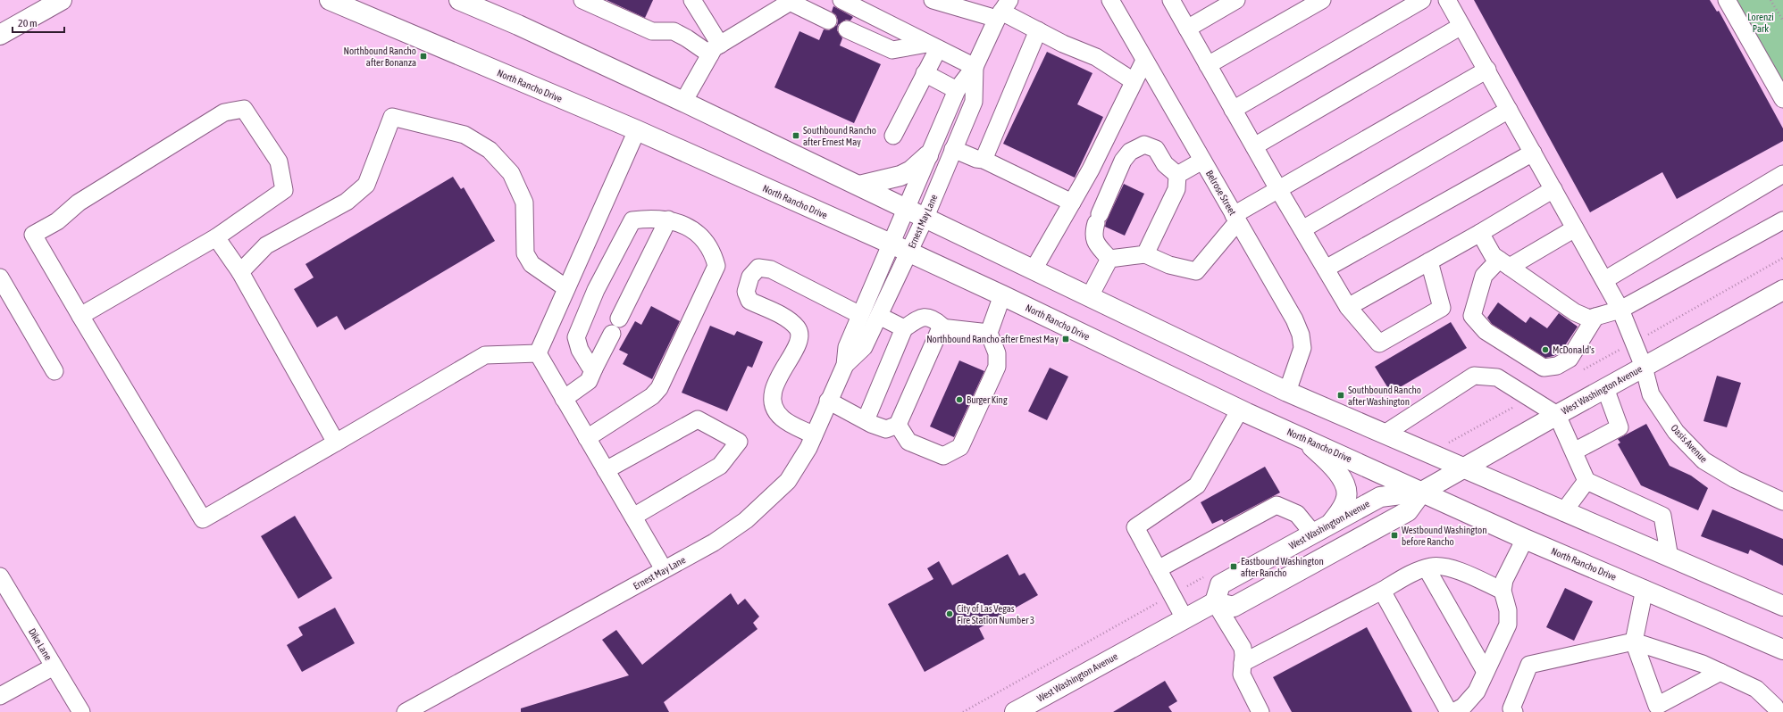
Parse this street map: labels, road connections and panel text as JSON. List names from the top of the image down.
{
  "streets": {
    "main road": ["North Rancho Drive", "West Washington Avenue"],
    "street": [
      "Belrose Street",
      "Ernest May Lane",
      "Oasis Avenue",
      "Dike Lane"
    ]
  },
  "crossings": [
    ["North Rancho Drive", "Ernest May Lane"],
    ["North Rancho Drive", "West Washington Avenue"],
    ["West Washington Avenue", "Oasis Avenue"]
  ],
  "parks": ["Lorenzi Park"],
  "places": {
    "transit": [
      "Northbound Rancho after Bonanza",
      "Southbound Rancho after Ernest May",
      "Northbound Rancho after Ernest May",
      "Southbound Rancho after Washington",
      "Westbound Washington before Rancho",
      "Eastbound Washington after Rancho"
    ],
    "other": ["McDonald's", "Burger King", "City of Las Vegas Fire Station Number 3"]
  },
  "scale_bar": "20 m"
}
